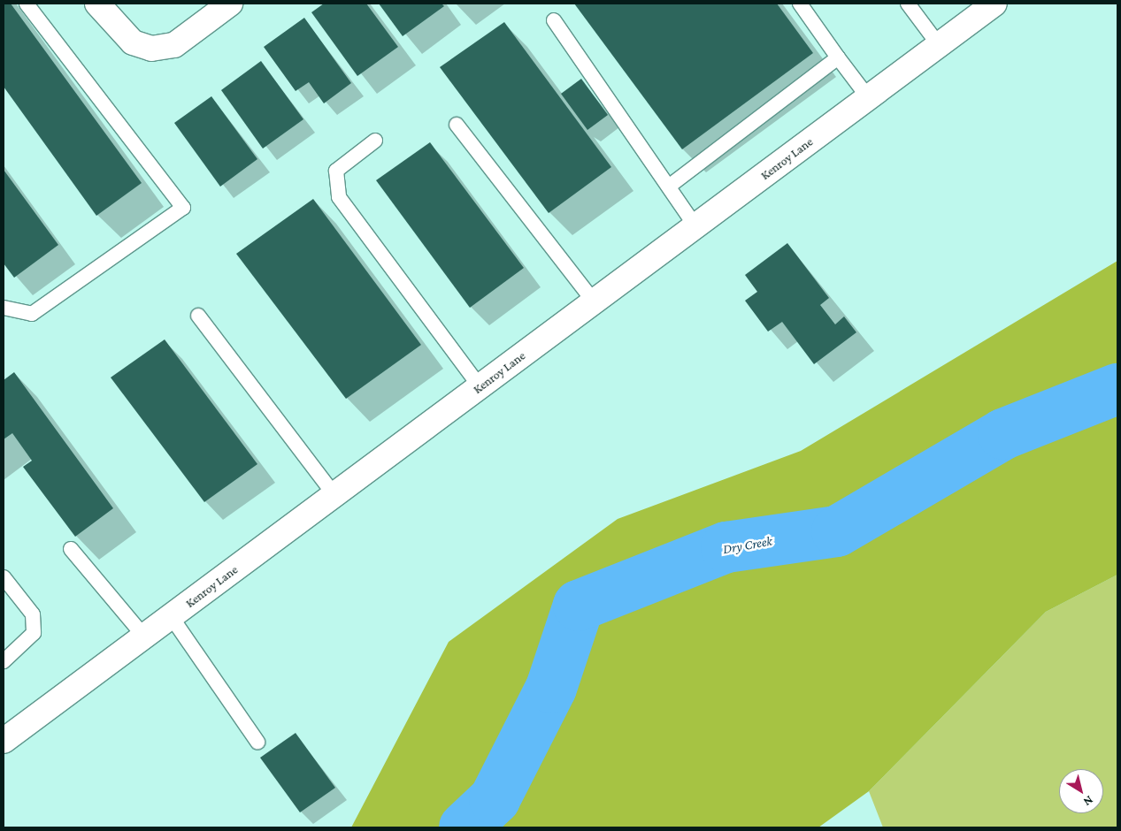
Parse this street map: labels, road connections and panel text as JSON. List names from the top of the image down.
{
  "streets": {
    "street": ["Kenroy Lane"]
  },
  "water": ["Dry Creek"],
  "north": "bottom right"
}
